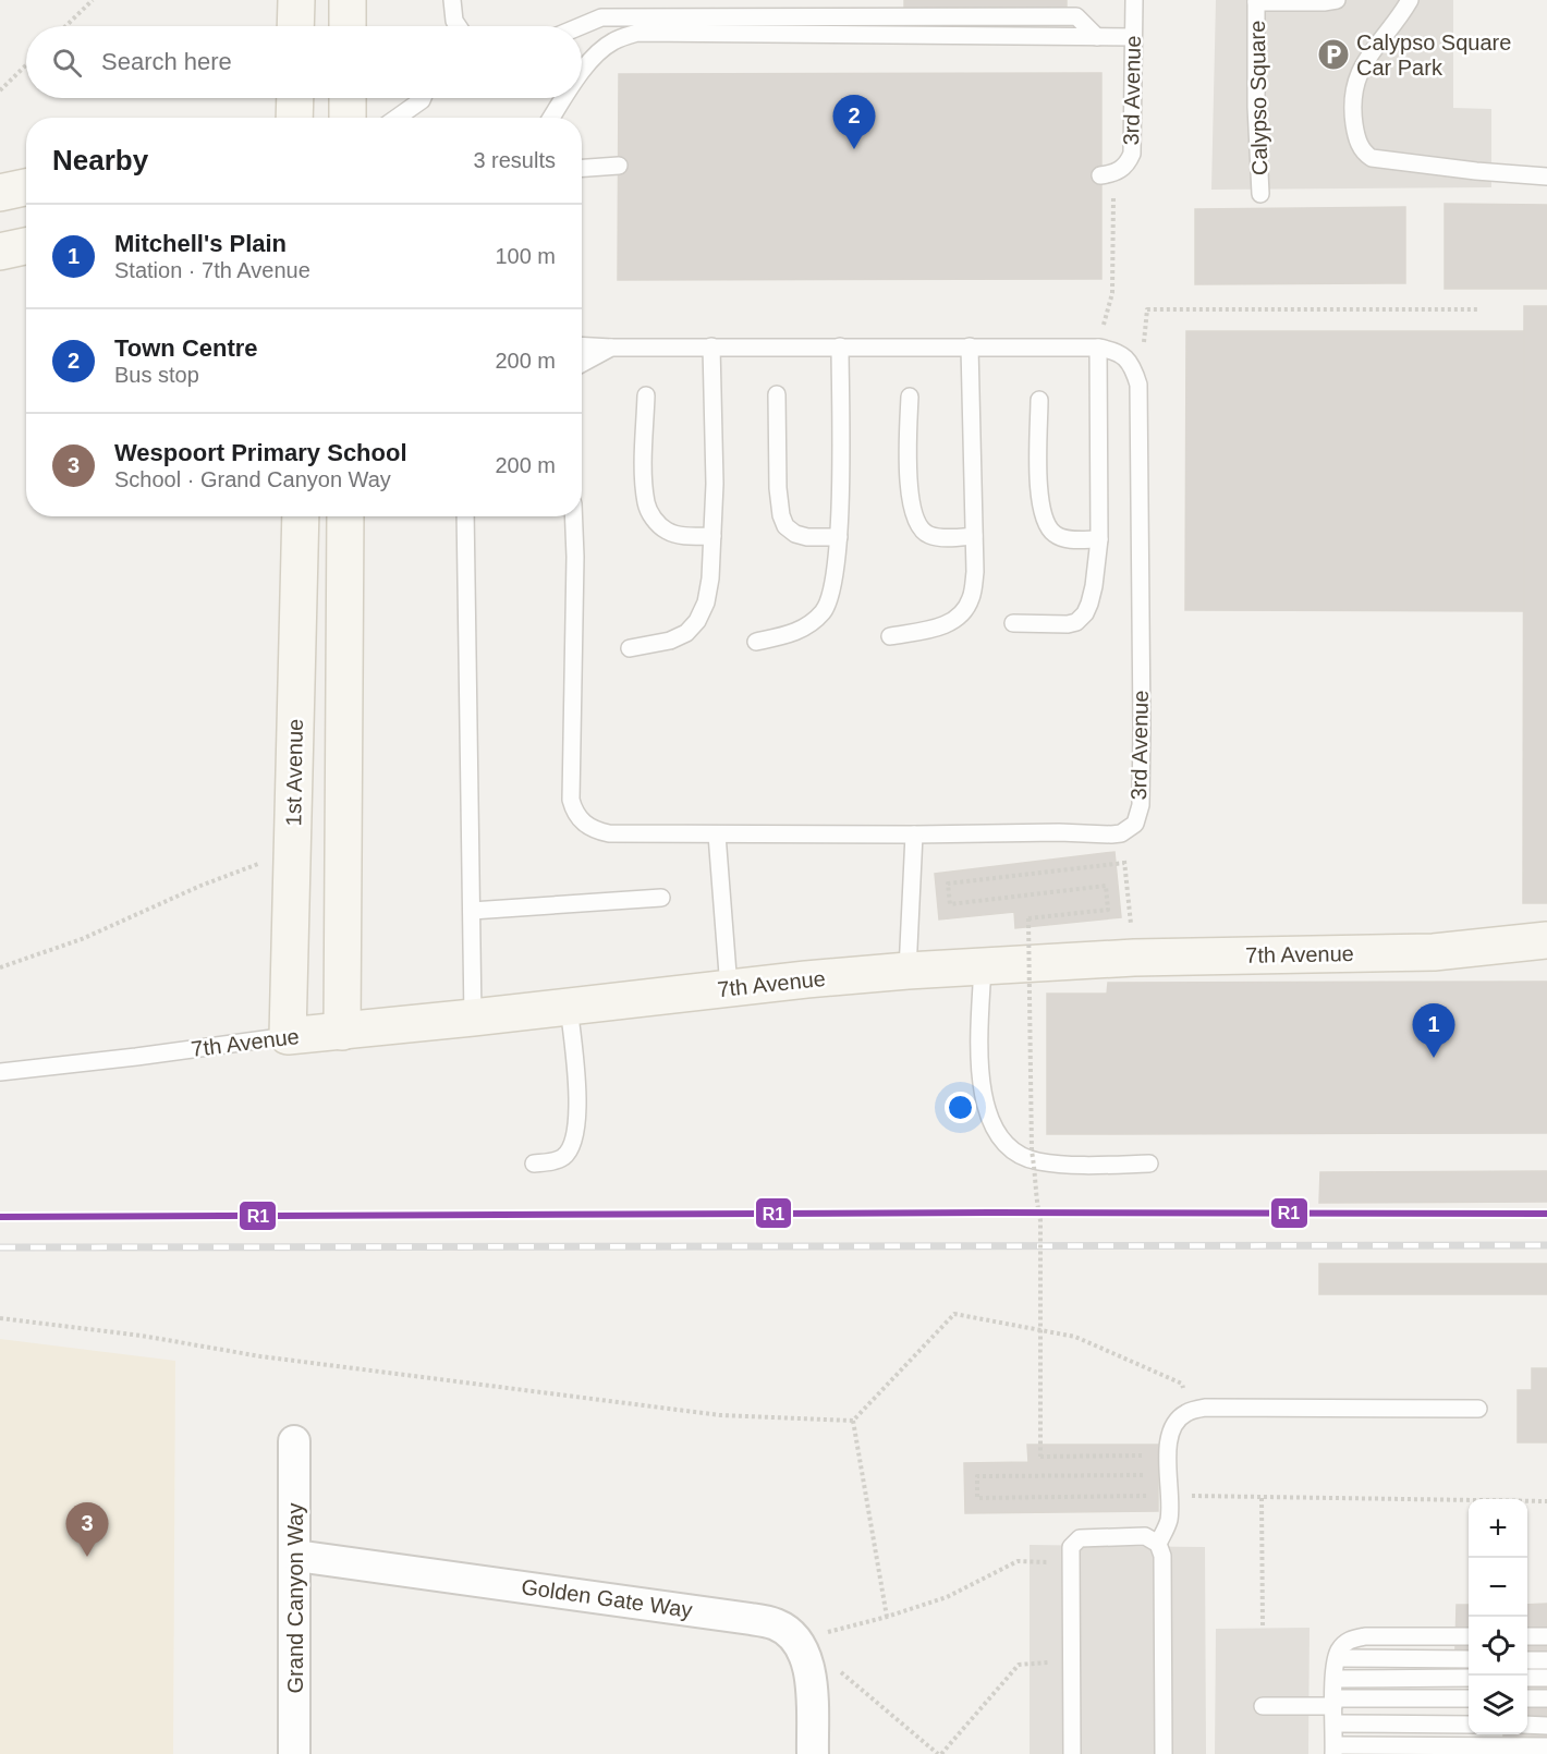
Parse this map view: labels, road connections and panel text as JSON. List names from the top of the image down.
{
  "streets": {
    "street": [
      "1st Avenue",
      "7th Avenue",
      "Grand Canyon Way",
      "Golden Gate Way"
    ],
    "lane": ["3rd Avenue", "Calypso Square"]
  },
  "crossings": [
    ["1st Avenue", "7th Avenue"],
    ["Grand Canyon Way", "Golden Gate Way"]
  ],
  "places": {
    "parking": ["Calypso Square Car Park"]
  },
  "lines": ["transit line R1"],
  "page": {
    "search": "Search here",
    "pins": ["2", "1", "3"],
    "heading": ["Nearby", "3 results"],
    "list": [
      {
        "mark": "1",
        "name": "Mitchell's Plain",
        "note": "Station · 7th Avenue",
        "value": "100 m"
      },
      {
        "mark": "2",
        "name": "Town Centre",
        "note": "Bus stop",
        "value": "200 m"
      },
      {
        "mark": "3",
        "name": "Wespoort Primary School",
        "note": "School · Grand Canyon Way",
        "value": "200 m"
      }
    ],
    "map_buttons": ["+", "−"]
  }
}
